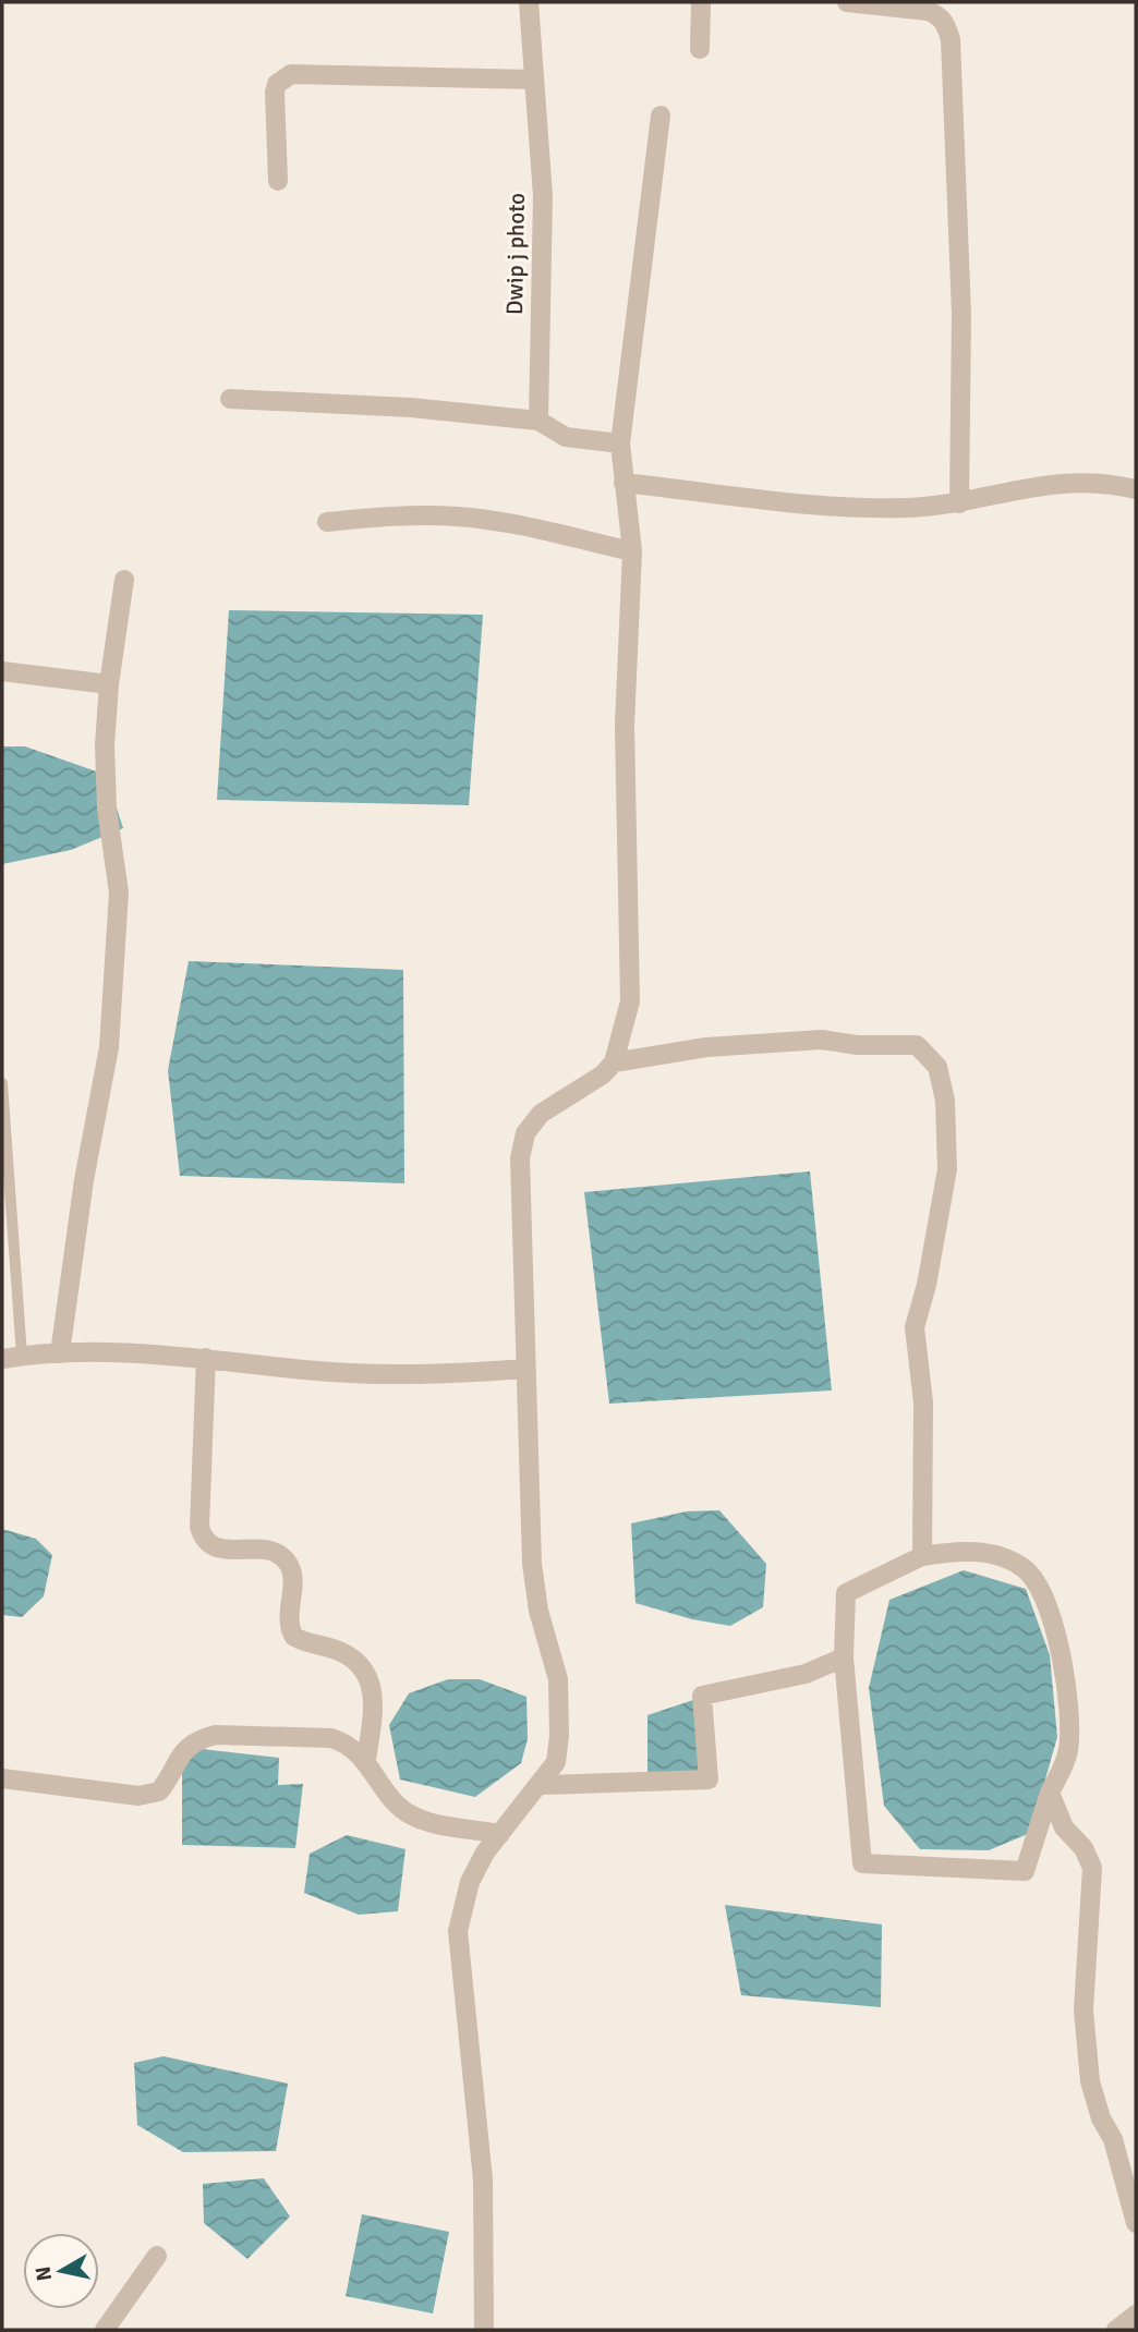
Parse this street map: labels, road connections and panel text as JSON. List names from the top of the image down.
{
  "streets": {
    "street": ["Dwip j photo"]
  },
  "north": "left"
}
